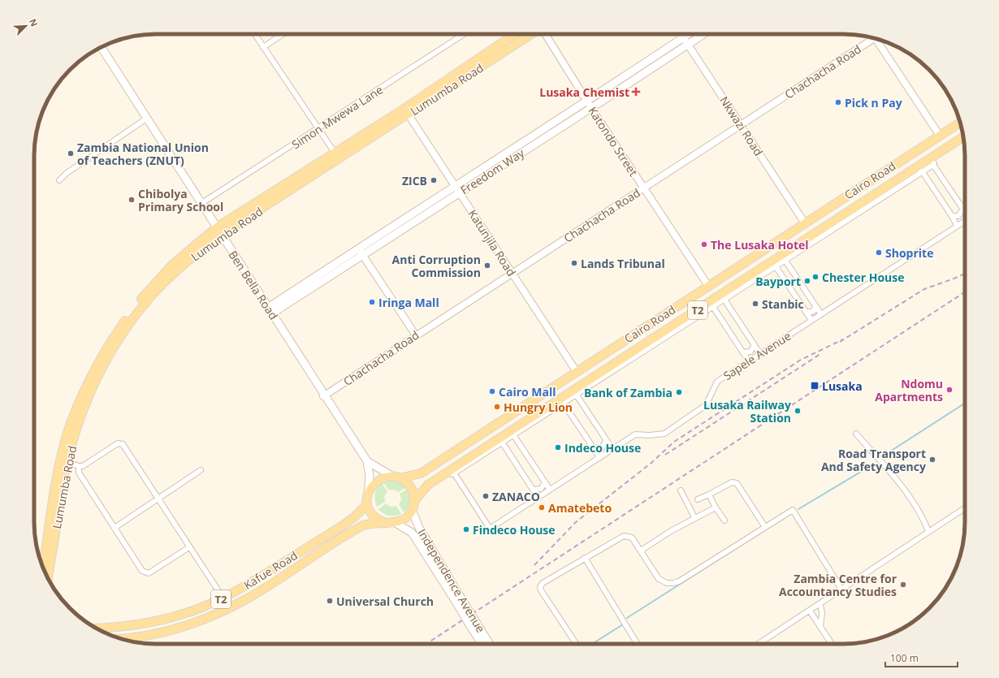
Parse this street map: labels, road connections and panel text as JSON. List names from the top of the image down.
{
  "streets": {
    "main road": [
      "Lumumba Road",
      "Freedom Way",
      "Cairo Road",
      "Ben Bella Road",
      "T2",
      "Kafue Road",
      "Independence Avenue"
    ],
    "street": [
      "Chachacha Road",
      "Simon Mwewa Lane",
      "Nkwazi Road",
      "Katondo Street",
      "Katunjila Road",
      "Sapele Avenue"
    ]
  },
  "crossings": [
    ["Chachacha Road", "Nkwazi Road"],
    ["Chachacha Road", "Katondo Street"],
    ["Chachacha Road", "Katunjila Road"],
    ["Chachacha Road", "Ben Bella Road"],
    ["Lumumba Road", "Katunjila Road"],
    ["Lumumba Road", "Ben Bella Road"],
    ["Simon Mwewa Lane", "Ben Bella Road"],
    ["Nkwazi Road", "Freedom Way"],
    ["Nkwazi Road", "Cairo Road"],
    ["Katondo Street", "Freedom Way"],
    ["Katondo Street", "Cairo Road"],
    ["Freedom Way", "Katunjila Road"],
    ["Freedom Way", "Ben Bella Road"],
    ["Cairo Road", "Katunjila Road"],
    ["Cairo Road", "Ben Bella Road"],
    ["Cairo Road", "Kafue Road"],
    ["Cairo Road", "Independence Avenue"],
    ["Ben Bella Road", "Kafue Road"],
    ["Ben Bella Road", "Independence Avenue"],
    ["Kafue Road", "Independence Avenue"]
  ],
  "places": {
    "health": ["Lusaka Chemist"],
    "other": [
      "Pick n Pay",
      "Zambia National Union of Teachers (ZNUT)",
      "ZICB",
      "Chibolya Primary School",
      "The Lusaka Hotel",
      "Shoprite",
      "Lands Tribunal",
      "Anti Corruption Commission",
      "Chester House",
      "Bayport",
      "Iringa Mall",
      "Stanbic",
      "Ndomu Apartments",
      "Cairo Mall",
      "Bank of Zambia",
      "Hungry Lion",
      "Lusaka Railway Station",
      "Indeco House",
      "Road Transport And Safety Agency",
      "ZANACO",
      "Amatebeto",
      "Findeco House",
      "Zambia Centre for Accountancy Studies",
      "Universal Church"
    ],
    "transit": ["Lusaka"]
  },
  "scale_bar": "100 m",
  "north": "top right"
}
